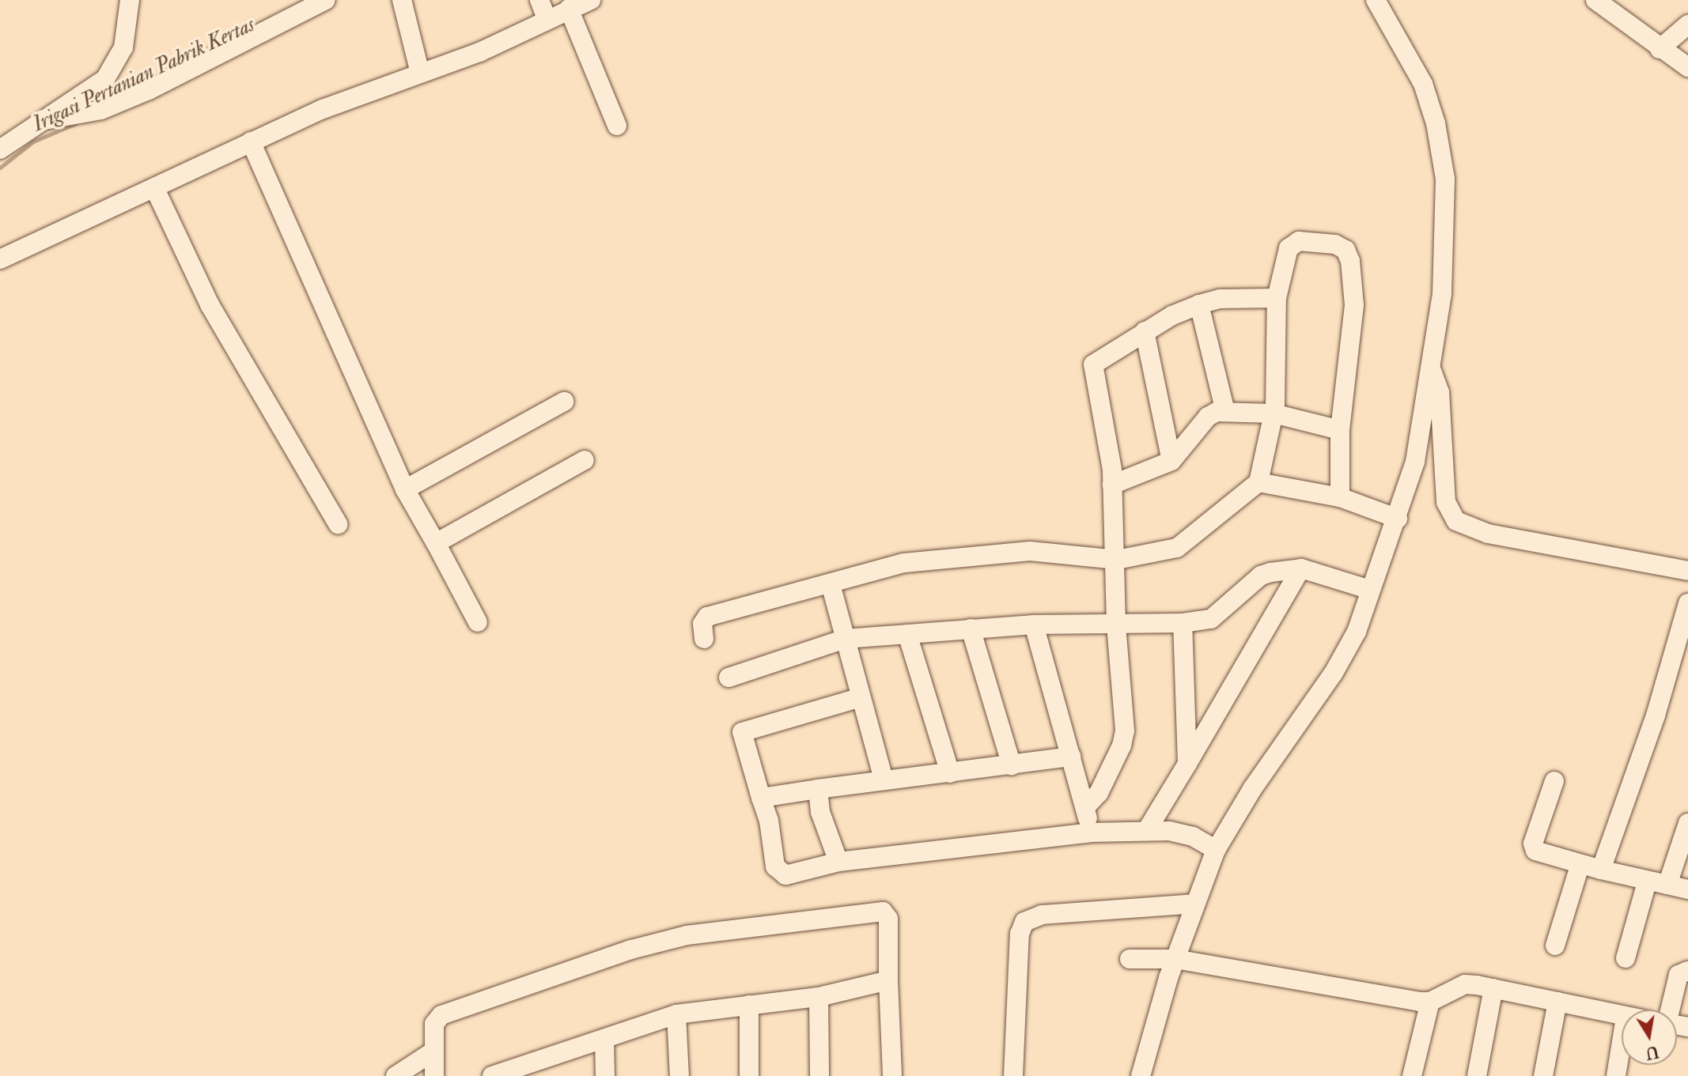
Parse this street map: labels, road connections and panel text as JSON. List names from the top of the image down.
{
  "water": ["Irigasi Pertanian Pabrik Kertas"],
  "north": "bottom"
}
